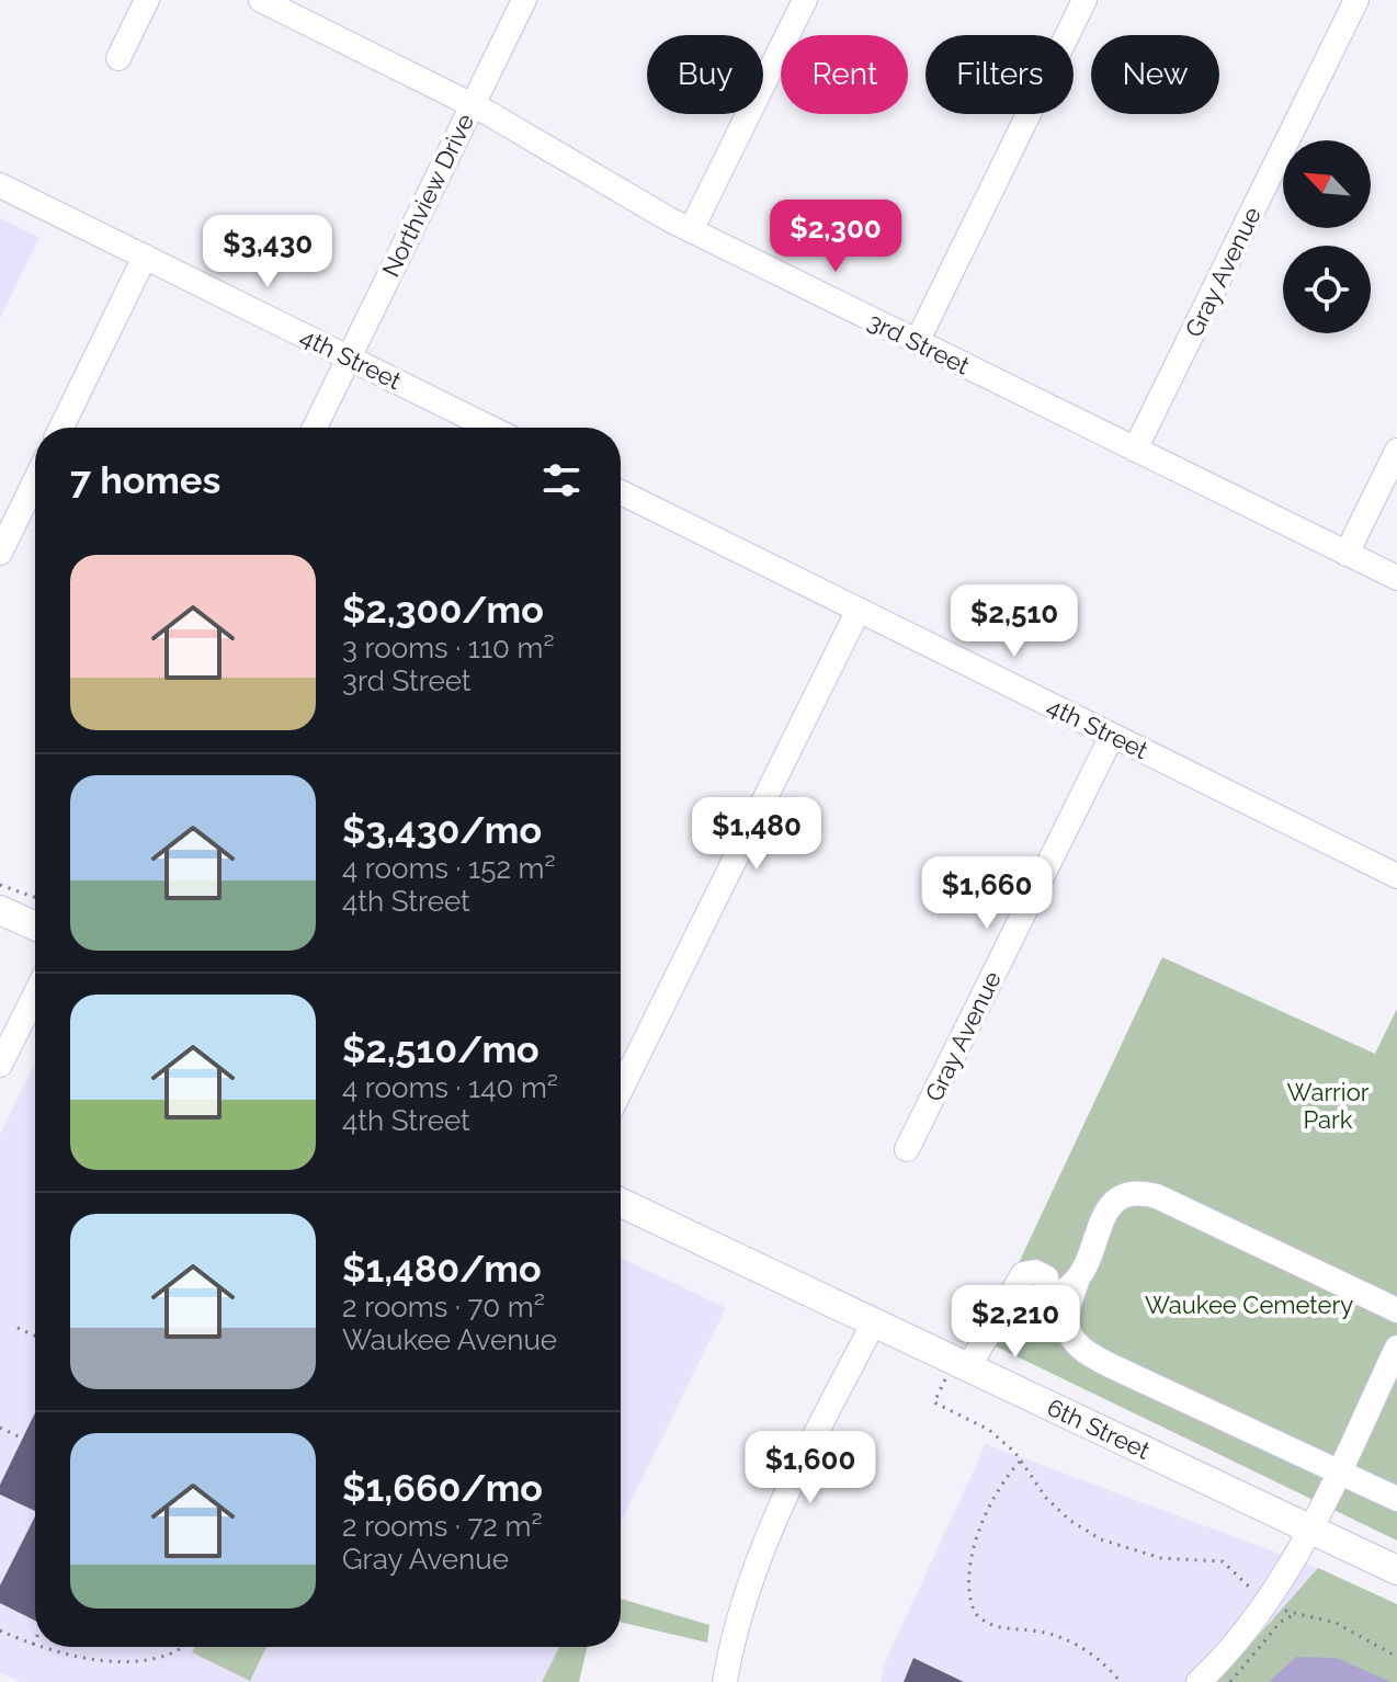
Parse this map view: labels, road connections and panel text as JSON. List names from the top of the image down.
{
  "streets": {
    "main road": ["6th Street"],
    "street": [
      "Northview Drive",
      "Gray Avenue",
      "3rd Street",
      "4th Street"
    ]
  },
  "crossings": [
    ["Northview Drive", "3rd Street"],
    ["Northview Drive", "4th Street"],
    ["Gray Avenue", "3rd Street"],
    ["Gray Avenue", "4th Street"]
  ],
  "parks": ["Warrior Park", "Waukee Cemetery"],
  "north": "top left",
  "page": {
    "chip": [
      "Buy",
      "Rent",
      "Filters",
      "New"
    ],
    "price": [
      "$2,300",
      "$3,430",
      "$2,510",
      "$1,480",
      "$1,660",
      "$2,210",
      "$1,600"
    ],
    "heading": "7 homes",
    "list": [
      {
        "name": "$2,300/mo",
        "note": "3 rooms · 110 m² · 3rd Street"
      },
      {
        "name": "$3,430/mo",
        "note": "4 rooms · 152 m² · 4th Street"
      },
      {
        "name": "$2,510/mo",
        "note": "4 rooms · 140 m² · 4th Street"
      },
      {
        "name": "$1,480/mo",
        "note": "2 rooms · 70 m² · Waukee Avenue"
      },
      {
        "name": "$1,660/mo",
        "note": "2 rooms · 72 m² · Gray Avenue"
      }
    ]
  }
}
